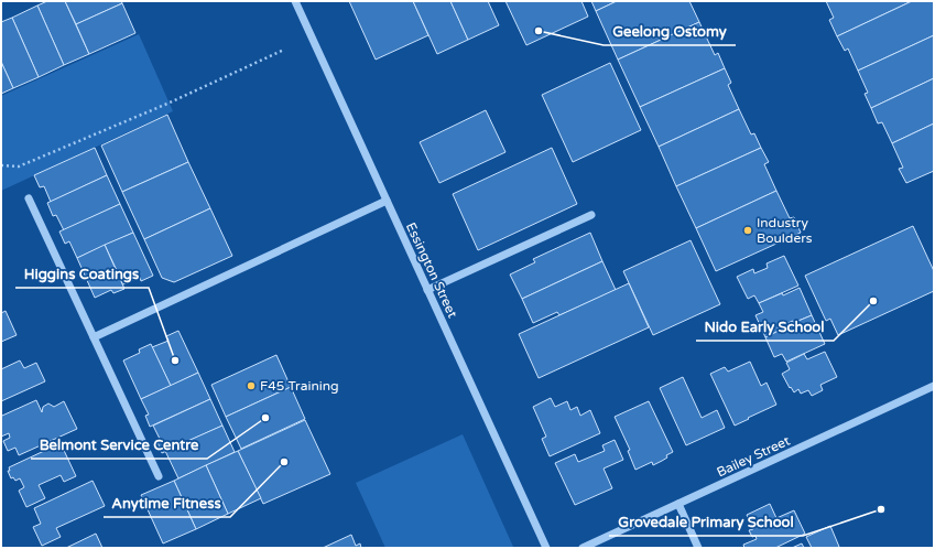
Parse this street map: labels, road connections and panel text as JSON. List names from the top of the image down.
{
  "streets": {
    "street": ["Essington Street", "Bailey Street"]
  },
  "places": [
    "Geelong Ostomy",
    "Industry Boulders",
    "Nido Early School",
    "Higgins Coatings",
    "F45 Training",
    "Belmont Service Centre",
    "Anytime Fitness",
    "Grovedale Primary School"
  ]
}
